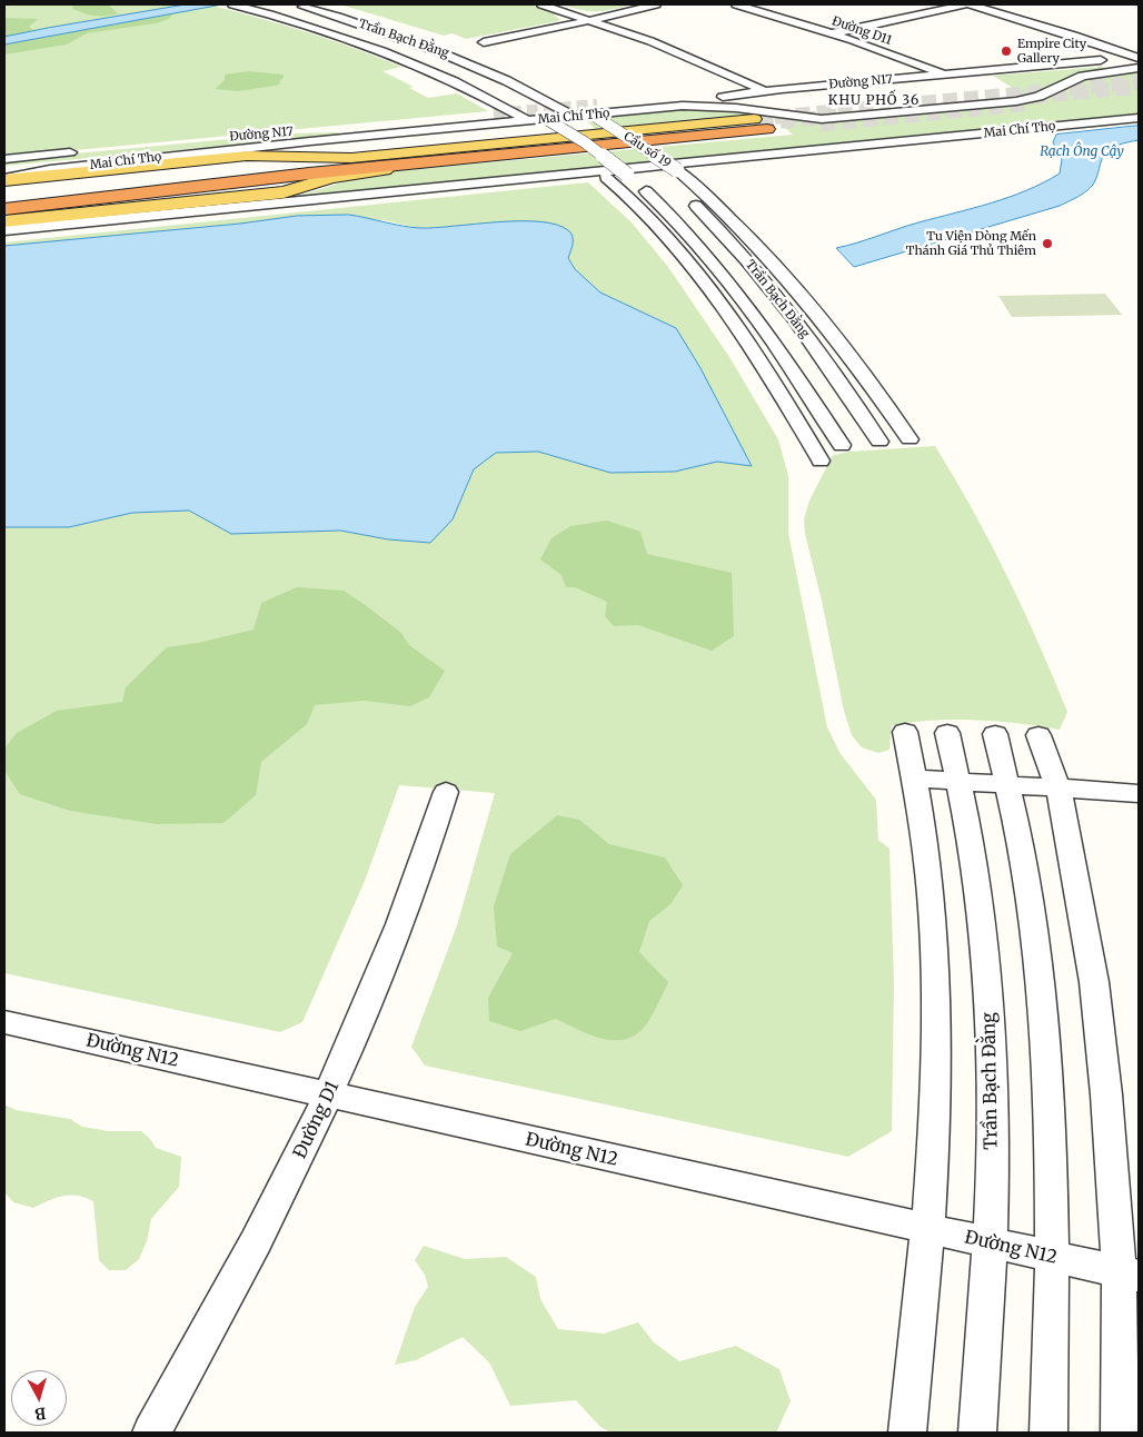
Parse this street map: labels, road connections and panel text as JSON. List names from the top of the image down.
{
  "streets": {
    "highway": ["Mai Chí Thọ"],
    "street": [
      "Đường D11",
      "Trần Bạch Đằng",
      "Đường N17",
      "Cầu số 19",
      "Đường N12",
      "Đường D1"
    ]
  },
  "crossings": [
    ["Đường D11", "Đường N17"],
    ["Trần Bạch Đằng", "Cầu số 19"],
    ["Trần Bạch Đằng", "Đường N12"],
    ["Đường N17", "Mai Chí Thọ"],
    ["Đường N17", "Cầu số 19"],
    ["Đường N12", "Đường D1"]
  ],
  "districts": ["KHU PHỐ 36"],
  "water": ["Rạch Ông Cậy"],
  "places": ["Empire City Gallery", "Tu Viện Dòng Mến Thánh Giá Thủ Thiêm"],
  "north": "bottom"
}
